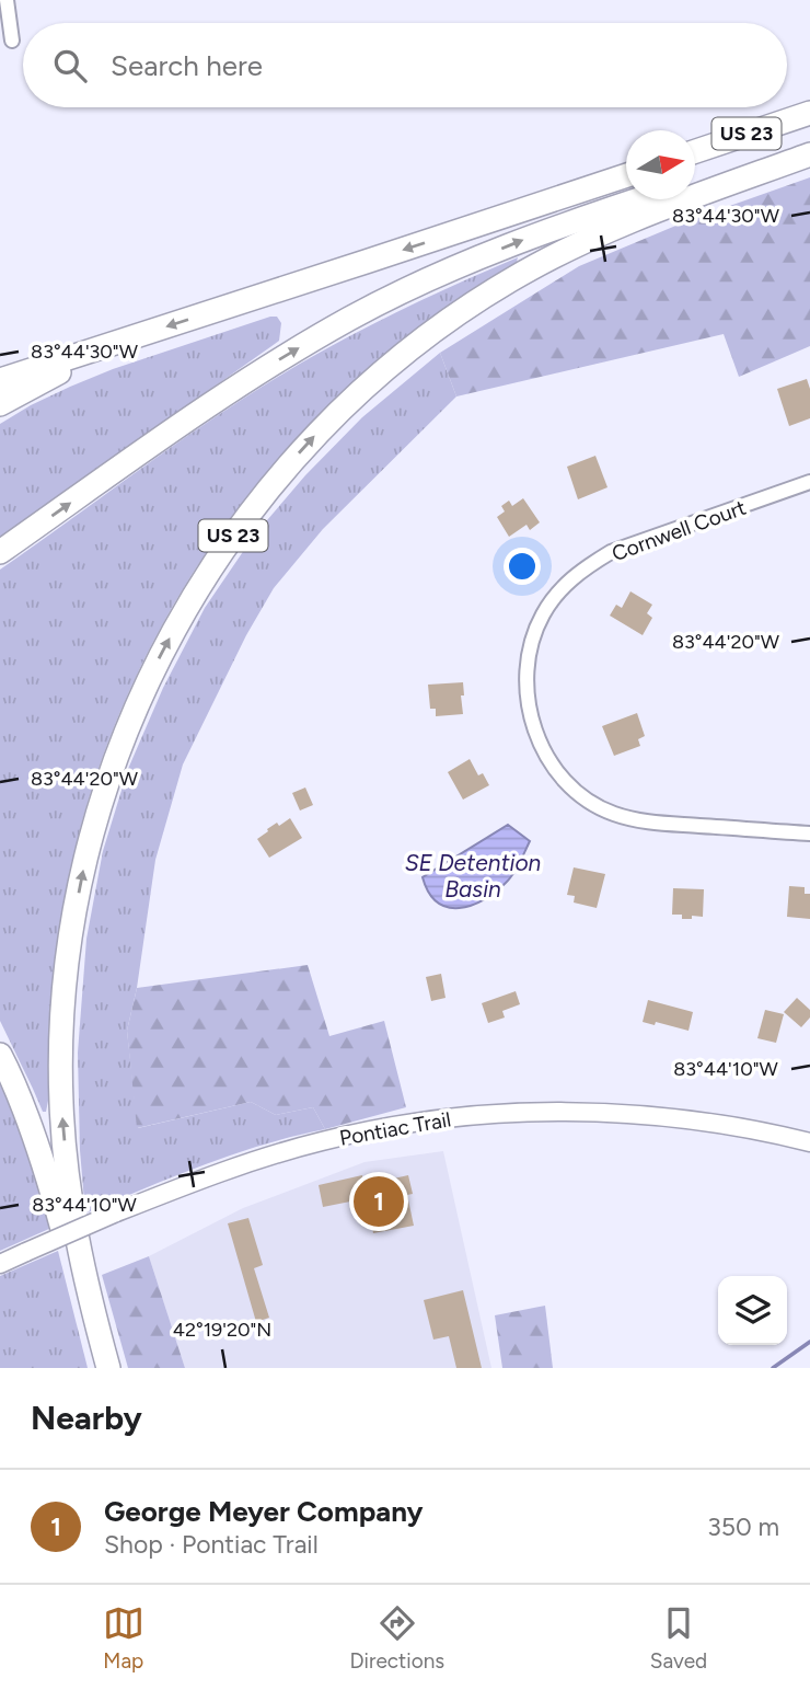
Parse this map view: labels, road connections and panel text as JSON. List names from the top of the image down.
{
  "streets": {
    "highway": ["US 23"],
    "main road": ["Pontiac Trail"],
    "street": ["Cornwell Court"]
  },
  "water": ["SE Detention Basin"],
  "north": "right",
  "page": {
    "search": "Search here",
    "pins": "1",
    "heading": "Nearby",
    "list": [
      {
        "mark": "1",
        "name": "George Meyer Company",
        "note": "Shop · Pontiac Trail",
        "value": "350 m"
      }
    ],
    "nav": ["Map", "Directions", "Saved"]
  },
  "coordinates": [
    "83°44'30\"W",
    "83°44'20\"W",
    "83°44'10\"W",
    "42°19'20\"N"
  ]
}
